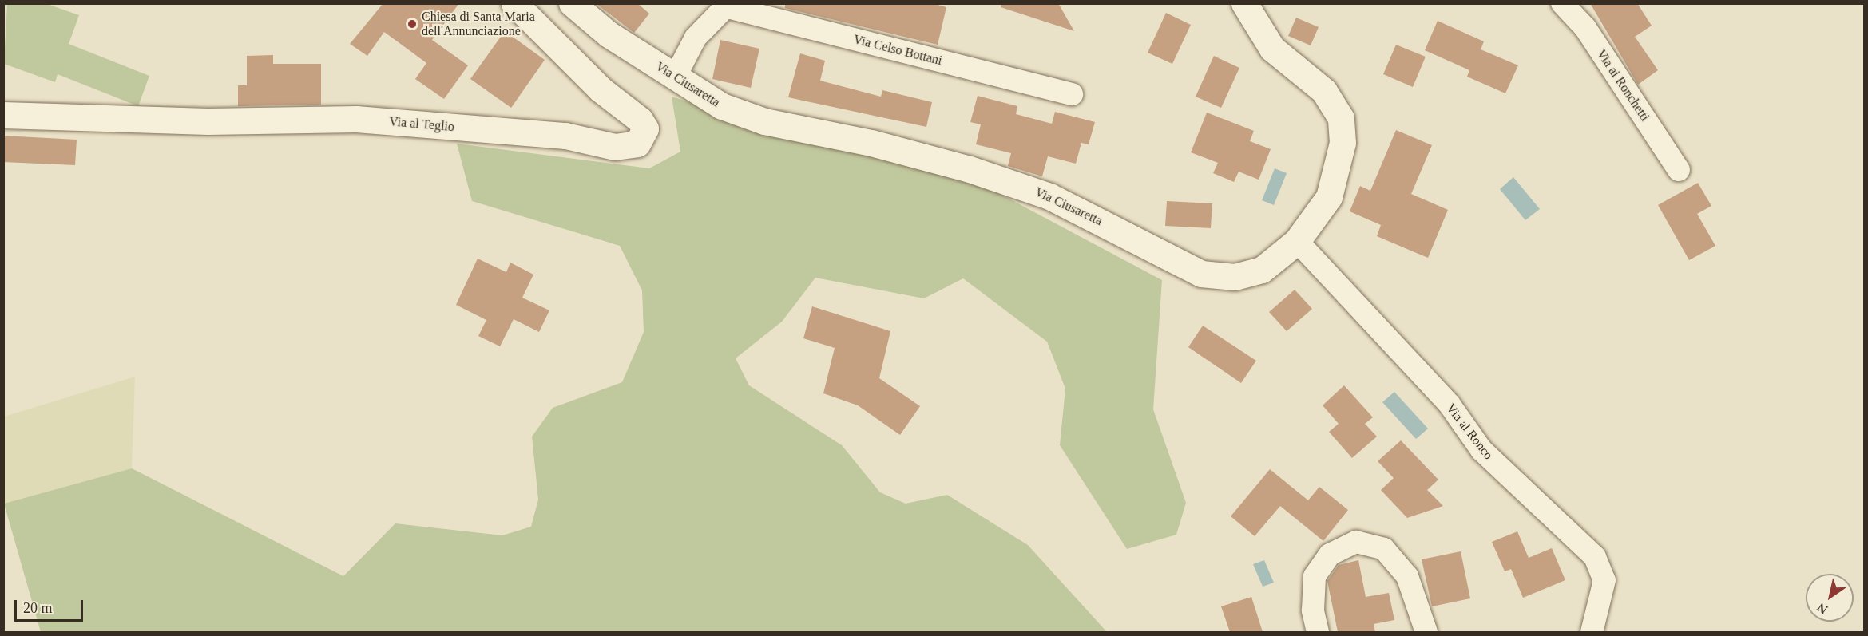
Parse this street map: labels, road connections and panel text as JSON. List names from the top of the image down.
{
  "streets": {
    "street": [
      "Via Celso Bottani",
      "Via Ciusaretta",
      "Via ai Ronchetti",
      "Via al Teglio",
      "Via al Ronco"
    ]
  },
  "crossings": [
    ["Via Celso Bottani", "Via Ciusaretta"],
    ["Via Ciusaretta", "Via al Ronco"]
  ],
  "places": ["Chiesa di Santa Maria dell'Annunciazione"],
  "scale_bar": "20 m",
  "north": "bottom left"
}
